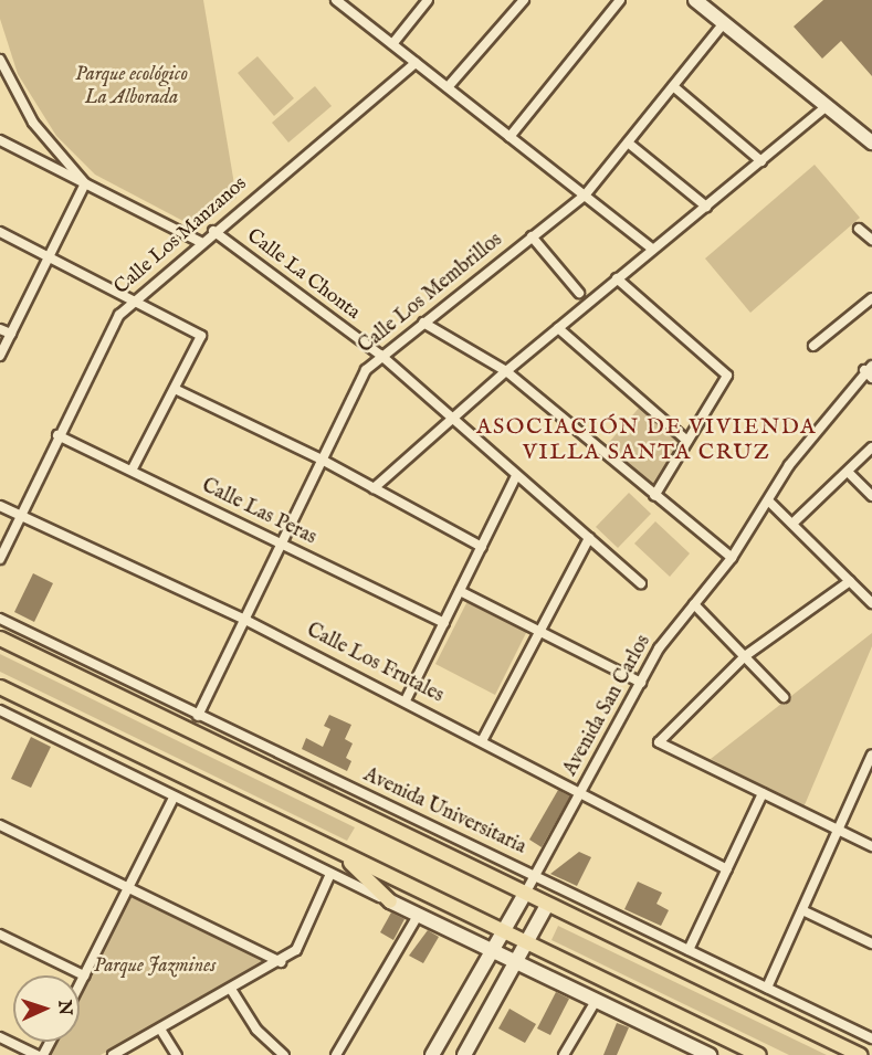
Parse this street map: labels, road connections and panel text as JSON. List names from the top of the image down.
{
  "streets": {
    "main road": ["Avenida Universitaria"],
    "street": [
      "Calle Los Manzanos",
      "Calle La Chonta",
      "Calle Los Membrillos",
      "Calle Las Peras",
      "Calle Los Frutales",
      "Avenida San Carlos"
    ]
  },
  "crossings": [
    ["Calle Los Manzanos", "Calle La Chonta"],
    ["Calle Los Manzanos", "Calle Las Peras"],
    ["Calle Los Manzanos", "Calle Los Frutales"],
    ["Calle La Chonta", "Calle Los Membrillos"],
    ["Calle Los Membrillos", "Calle Las Peras"],
    ["Calle Los Membrillos", "Calle Los Frutales"],
    ["Calle Los Membrillos", "Avenida Universitaria"],
    ["Calle Los Frutales", "Avenida San Carlos"],
    ["Avenida San Carlos", "Avenida Universitaria"]
  ],
  "districts": ["ASOCIACIÓN DE VIVIENDA VILLA SANTA CRUZ"],
  "parks": ["Parque ecológico La Alborada", "Parque Jazmines"],
  "north": "right"
}
